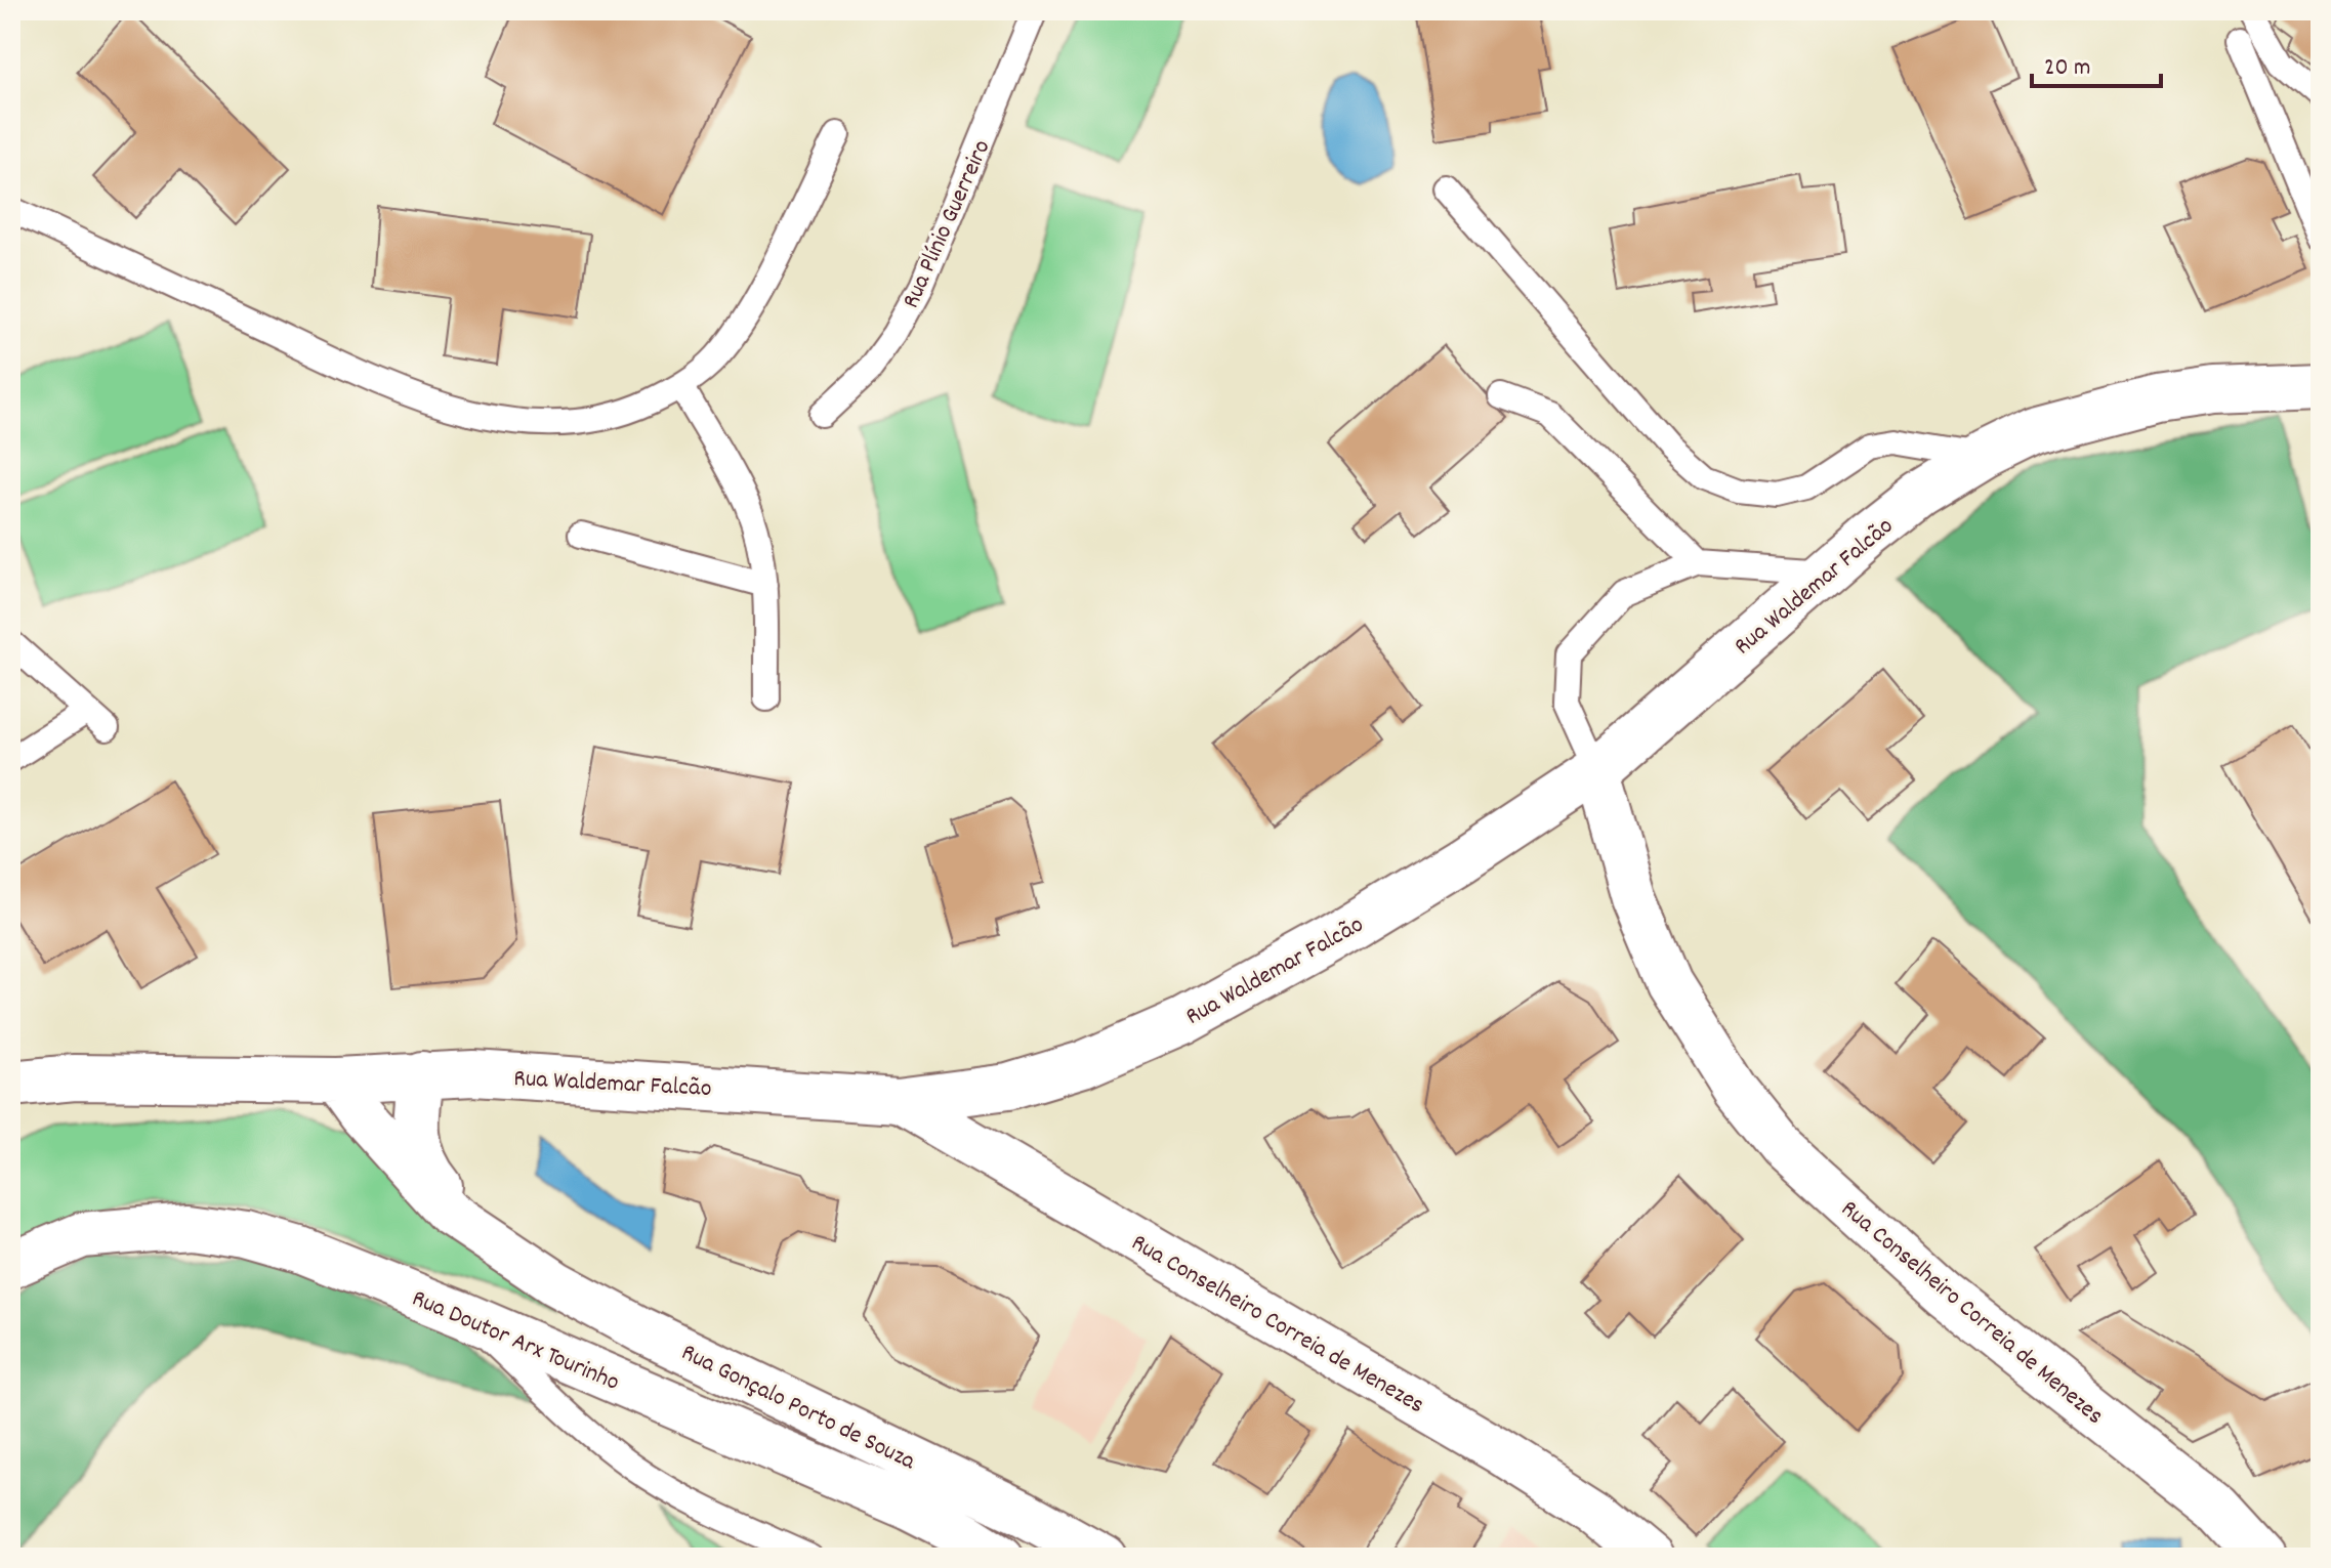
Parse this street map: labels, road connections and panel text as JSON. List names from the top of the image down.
{
  "streets": {
    "street": [
      "Rua Waldemar Falcão",
      "Rua Conselheiro Correia de Menezes",
      "Rua Doutor Arx Tourinho",
      "Rua Gonçalo Porto de Souza"
    ],
    "lane": ["Rua Plínio Guerreiro"]
  },
  "crossings": [
    ["Rua Waldemar Falcão", "Rua Conselheiro Correia de Menezes"],
    ["Rua Waldemar Falcão", "Rua Gonçalo Porto de Souza"]
  ],
  "scale_bar": "20 m"
}
